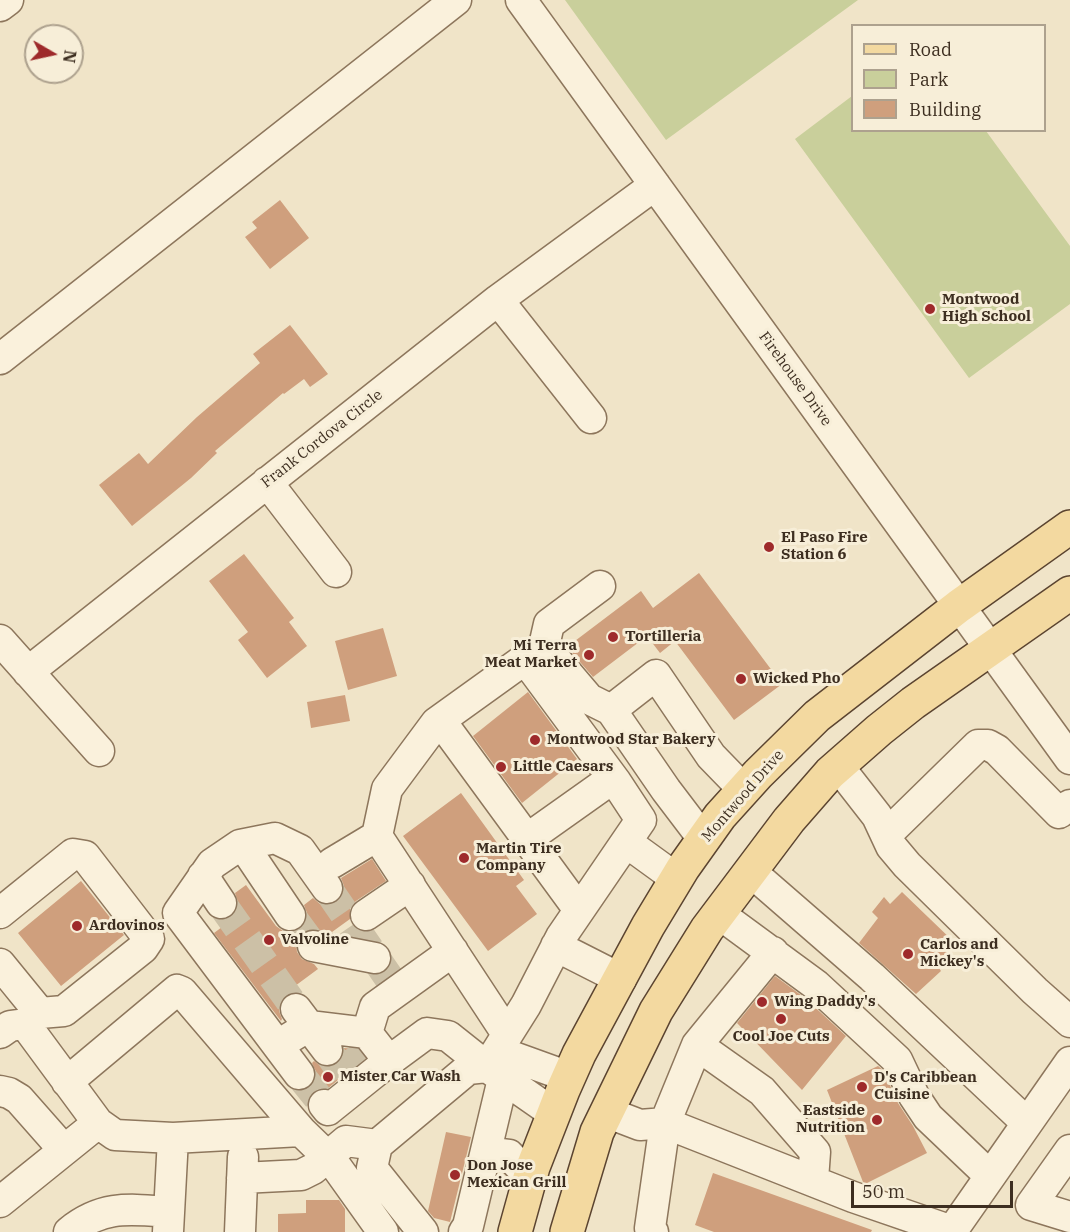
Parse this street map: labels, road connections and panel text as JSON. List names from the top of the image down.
{
  "streets": {
    "main road": ["Montwood Drive"],
    "street": ["Firehouse Drive", "Frank Cordova Circle"]
  },
  "crossings": [
    ["Firehouse Drive", "Frank Cordova Circle"],
    ["Firehouse Drive", "Montwood Drive"]
  ],
  "places": [
    "Montwood High School",
    "El Paso Fire Station 6",
    "Tortilleria",
    "Mi Terra Meat Market",
    "Wicked Pho",
    "Montwood Star Bakery",
    "Little Caesars",
    "Martin Tire Company",
    "Ardovinos",
    "Valvoline",
    "Carlos and Mickey's",
    "Wing Daddy's",
    "Cool Joe Cuts",
    "Mister Car Wash",
    "D's Caribbean Cuisine",
    "Eastside Nutrition",
    "Don Jose Mexican Grill"
  ],
  "legend": ["Road", "Park", "Building"],
  "scale_bar": "50 m",
  "north": "right"
}
